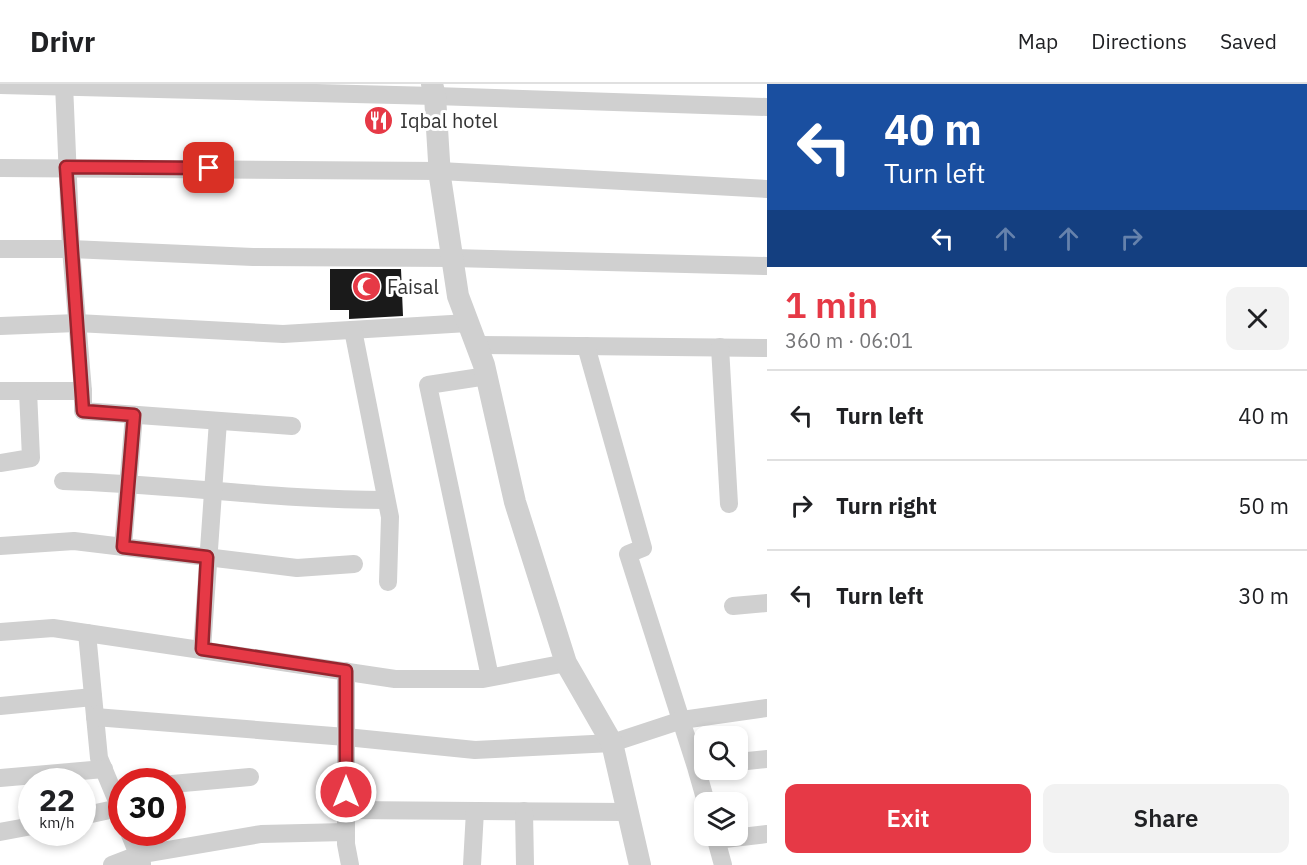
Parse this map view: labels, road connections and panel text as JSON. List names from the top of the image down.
{
  "places": {
    "restaurant": ["Iqbal hotel"],
    "mosque": ["Faisal"]
  },
  "page": {
    "header": "Drivr",
    "nav": ["Map", "Directions", "Saved"],
    "turn": ["40 m", "Turn left"],
    "heading": ["1 min", "360 m · 06:01"],
    "list": [
      {
        "name": "Turn left",
        "value": "40 m"
      },
      {
        "name": "Turn right",
        "value": "50 m"
      },
      {
        "name": "Turn left",
        "value": "30 m"
      }
    ],
    "speed": "22 km/h",
    "limit": "30",
    "buttons": ["Exit", "Share"]
  }
}
